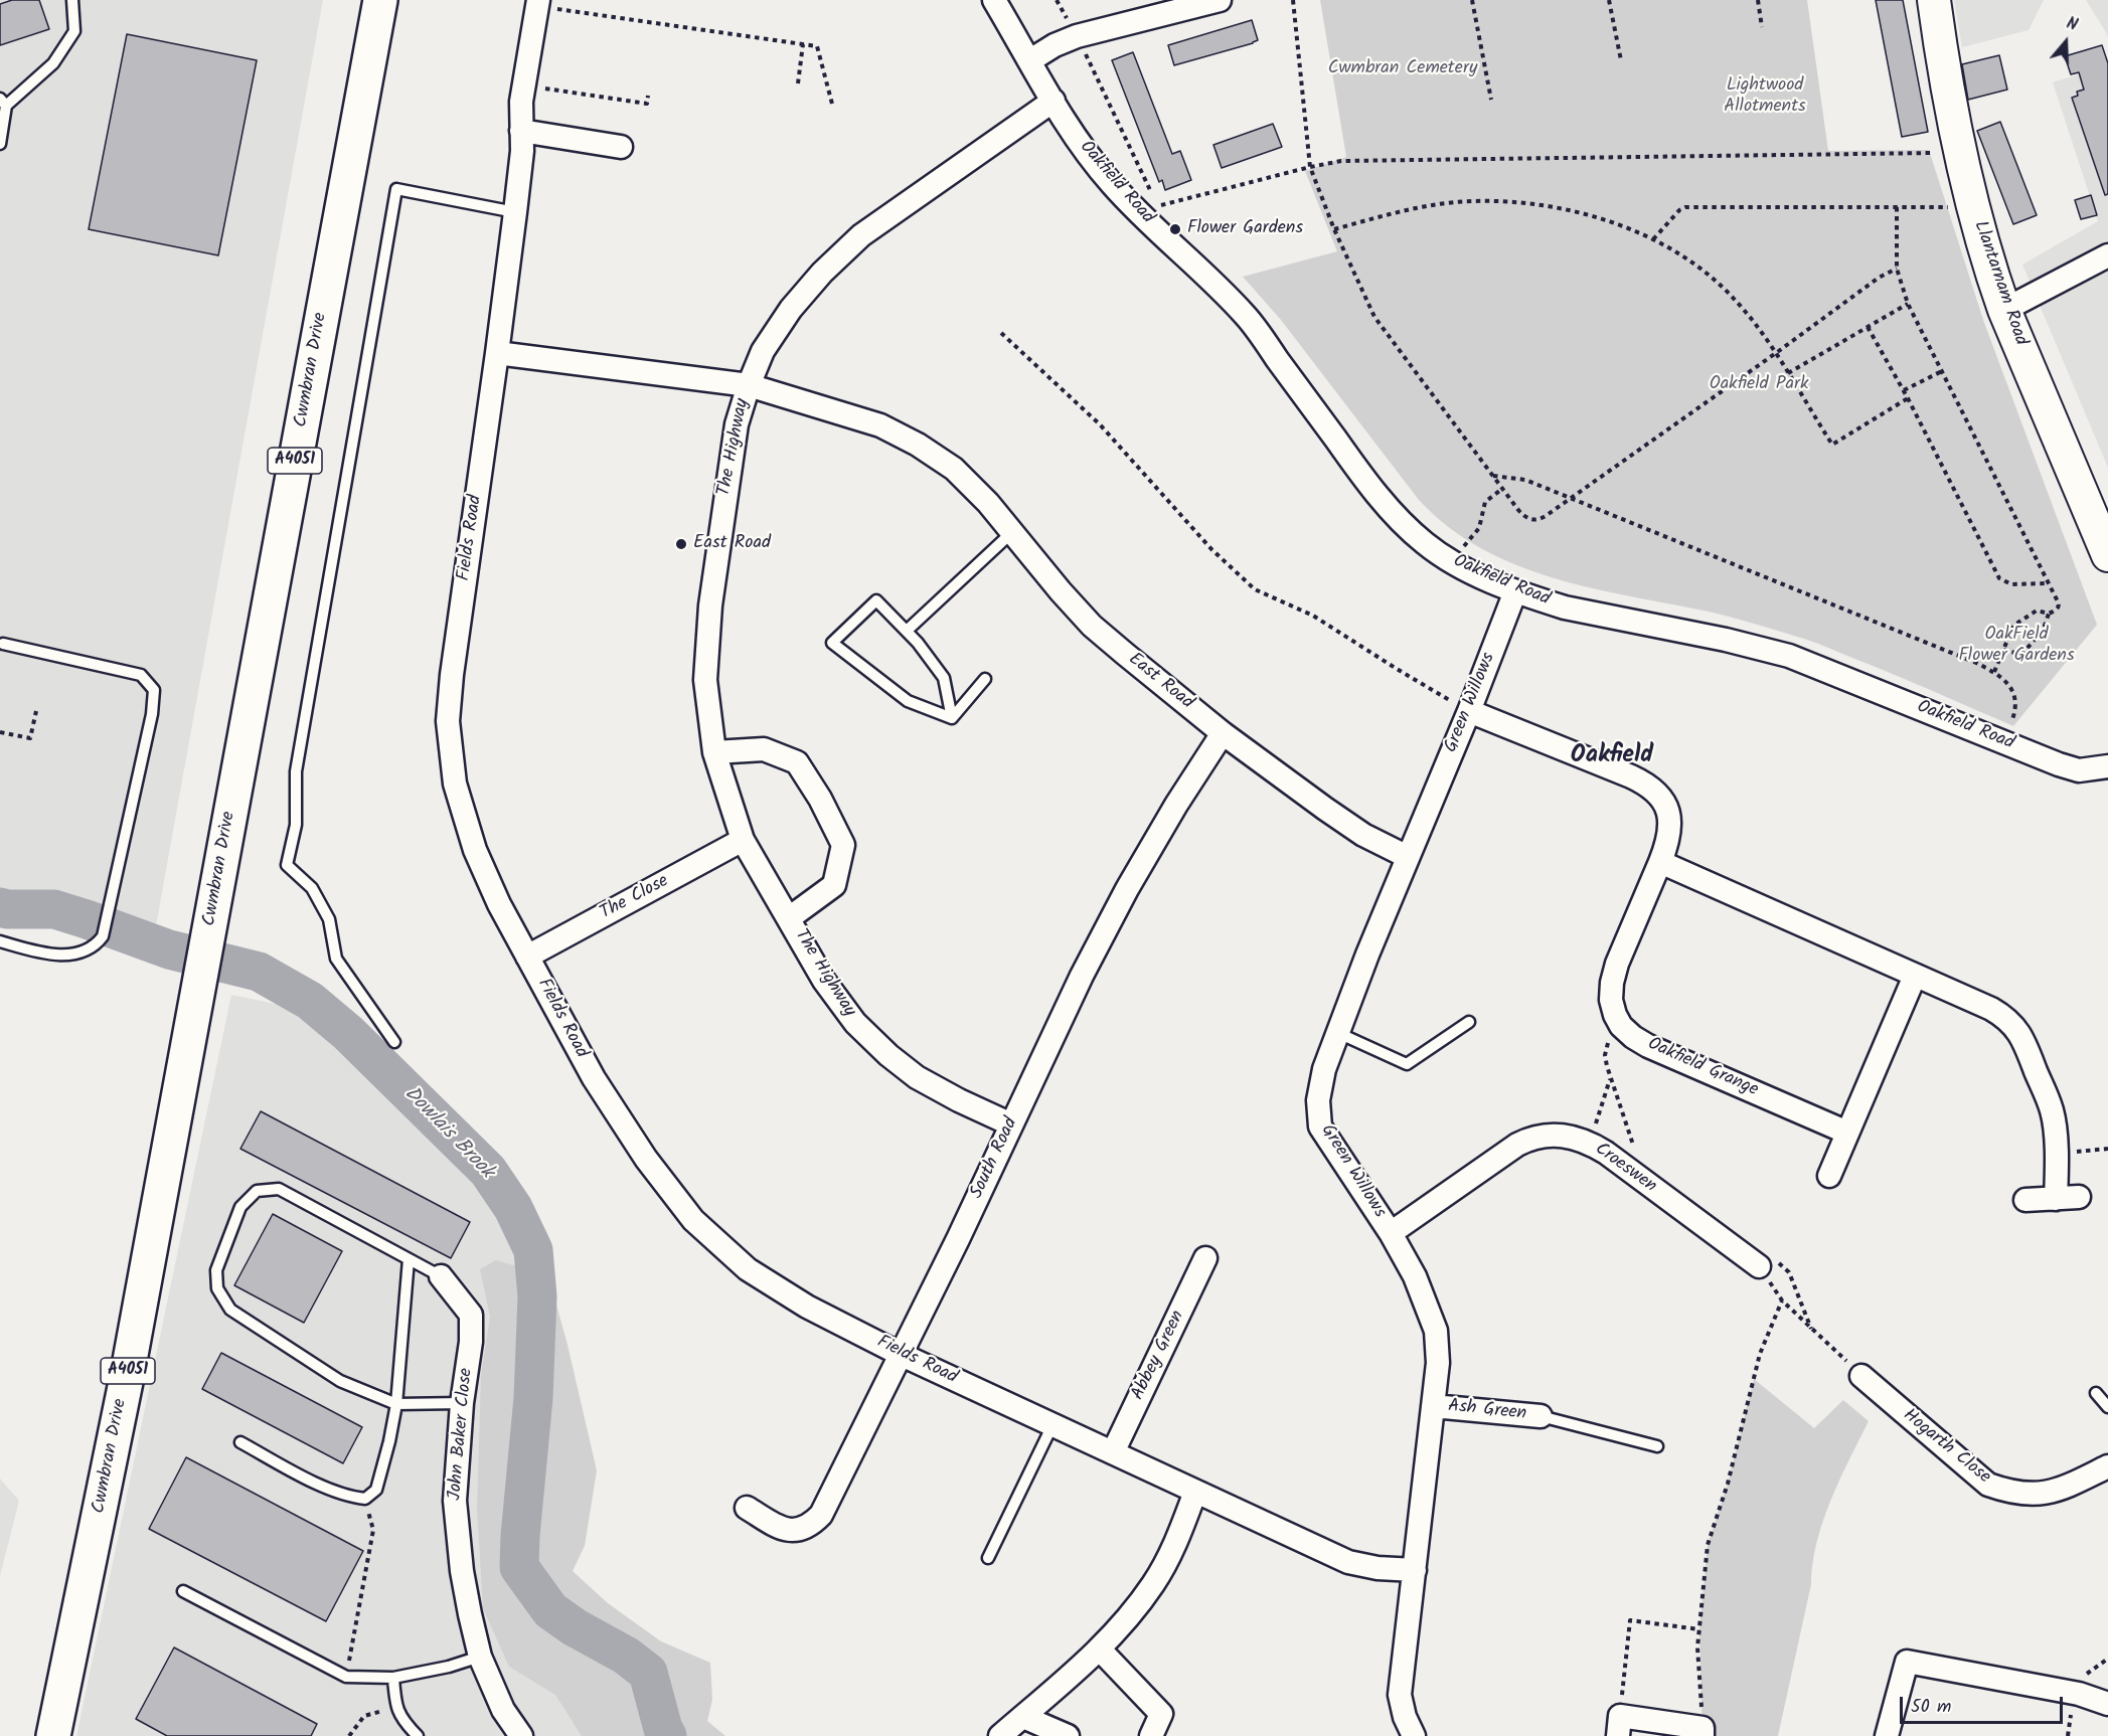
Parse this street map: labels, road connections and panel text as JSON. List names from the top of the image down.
{
  "streets": {
    "main road": ["Cwmbran Drive", "A4051"],
    "street": [
      "Oakfield Road",
      "Llantarnam Road",
      "The Highway",
      "Fields Road",
      "East Road",
      "Green Willows",
      "The Close",
      "Oakfield Grange",
      "South Road",
      "Croeswen",
      "Abbey Green",
      "Ash Green",
      "John Baker Close",
      "Hogarth Close"
    ]
  },
  "crossings": [
    ["Oakfield Road", "The Highway"],
    ["Oakfield Road", "Green Willows"],
    ["The Highway", "East Road"],
    ["The Highway", "The Close"],
    ["The Highway", "South Road"],
    ["Fields Road", "East Road"],
    ["Fields Road", "Green Willows"],
    ["Fields Road", "The Close"],
    ["Fields Road", "South Road"],
    ["Fields Road", "Abbey Green"],
    ["East Road", "Green Willows"],
    ["East Road", "South Road"],
    ["Green Willows", "Croeswen"],
    ["Green Willows", "Ash Green"]
  ],
  "districts": ["Oakfield"],
  "water": ["Dowlais Brook"],
  "parks": [
    "Cwmbran Cemetery",
    "Lightwood Allotments",
    "Oakfield Park",
    "OakField Flower Gardens"
  ],
  "places": ["Flower Gardens", "East Road"],
  "scale_bar": "50 m",
  "north": "top"
}
